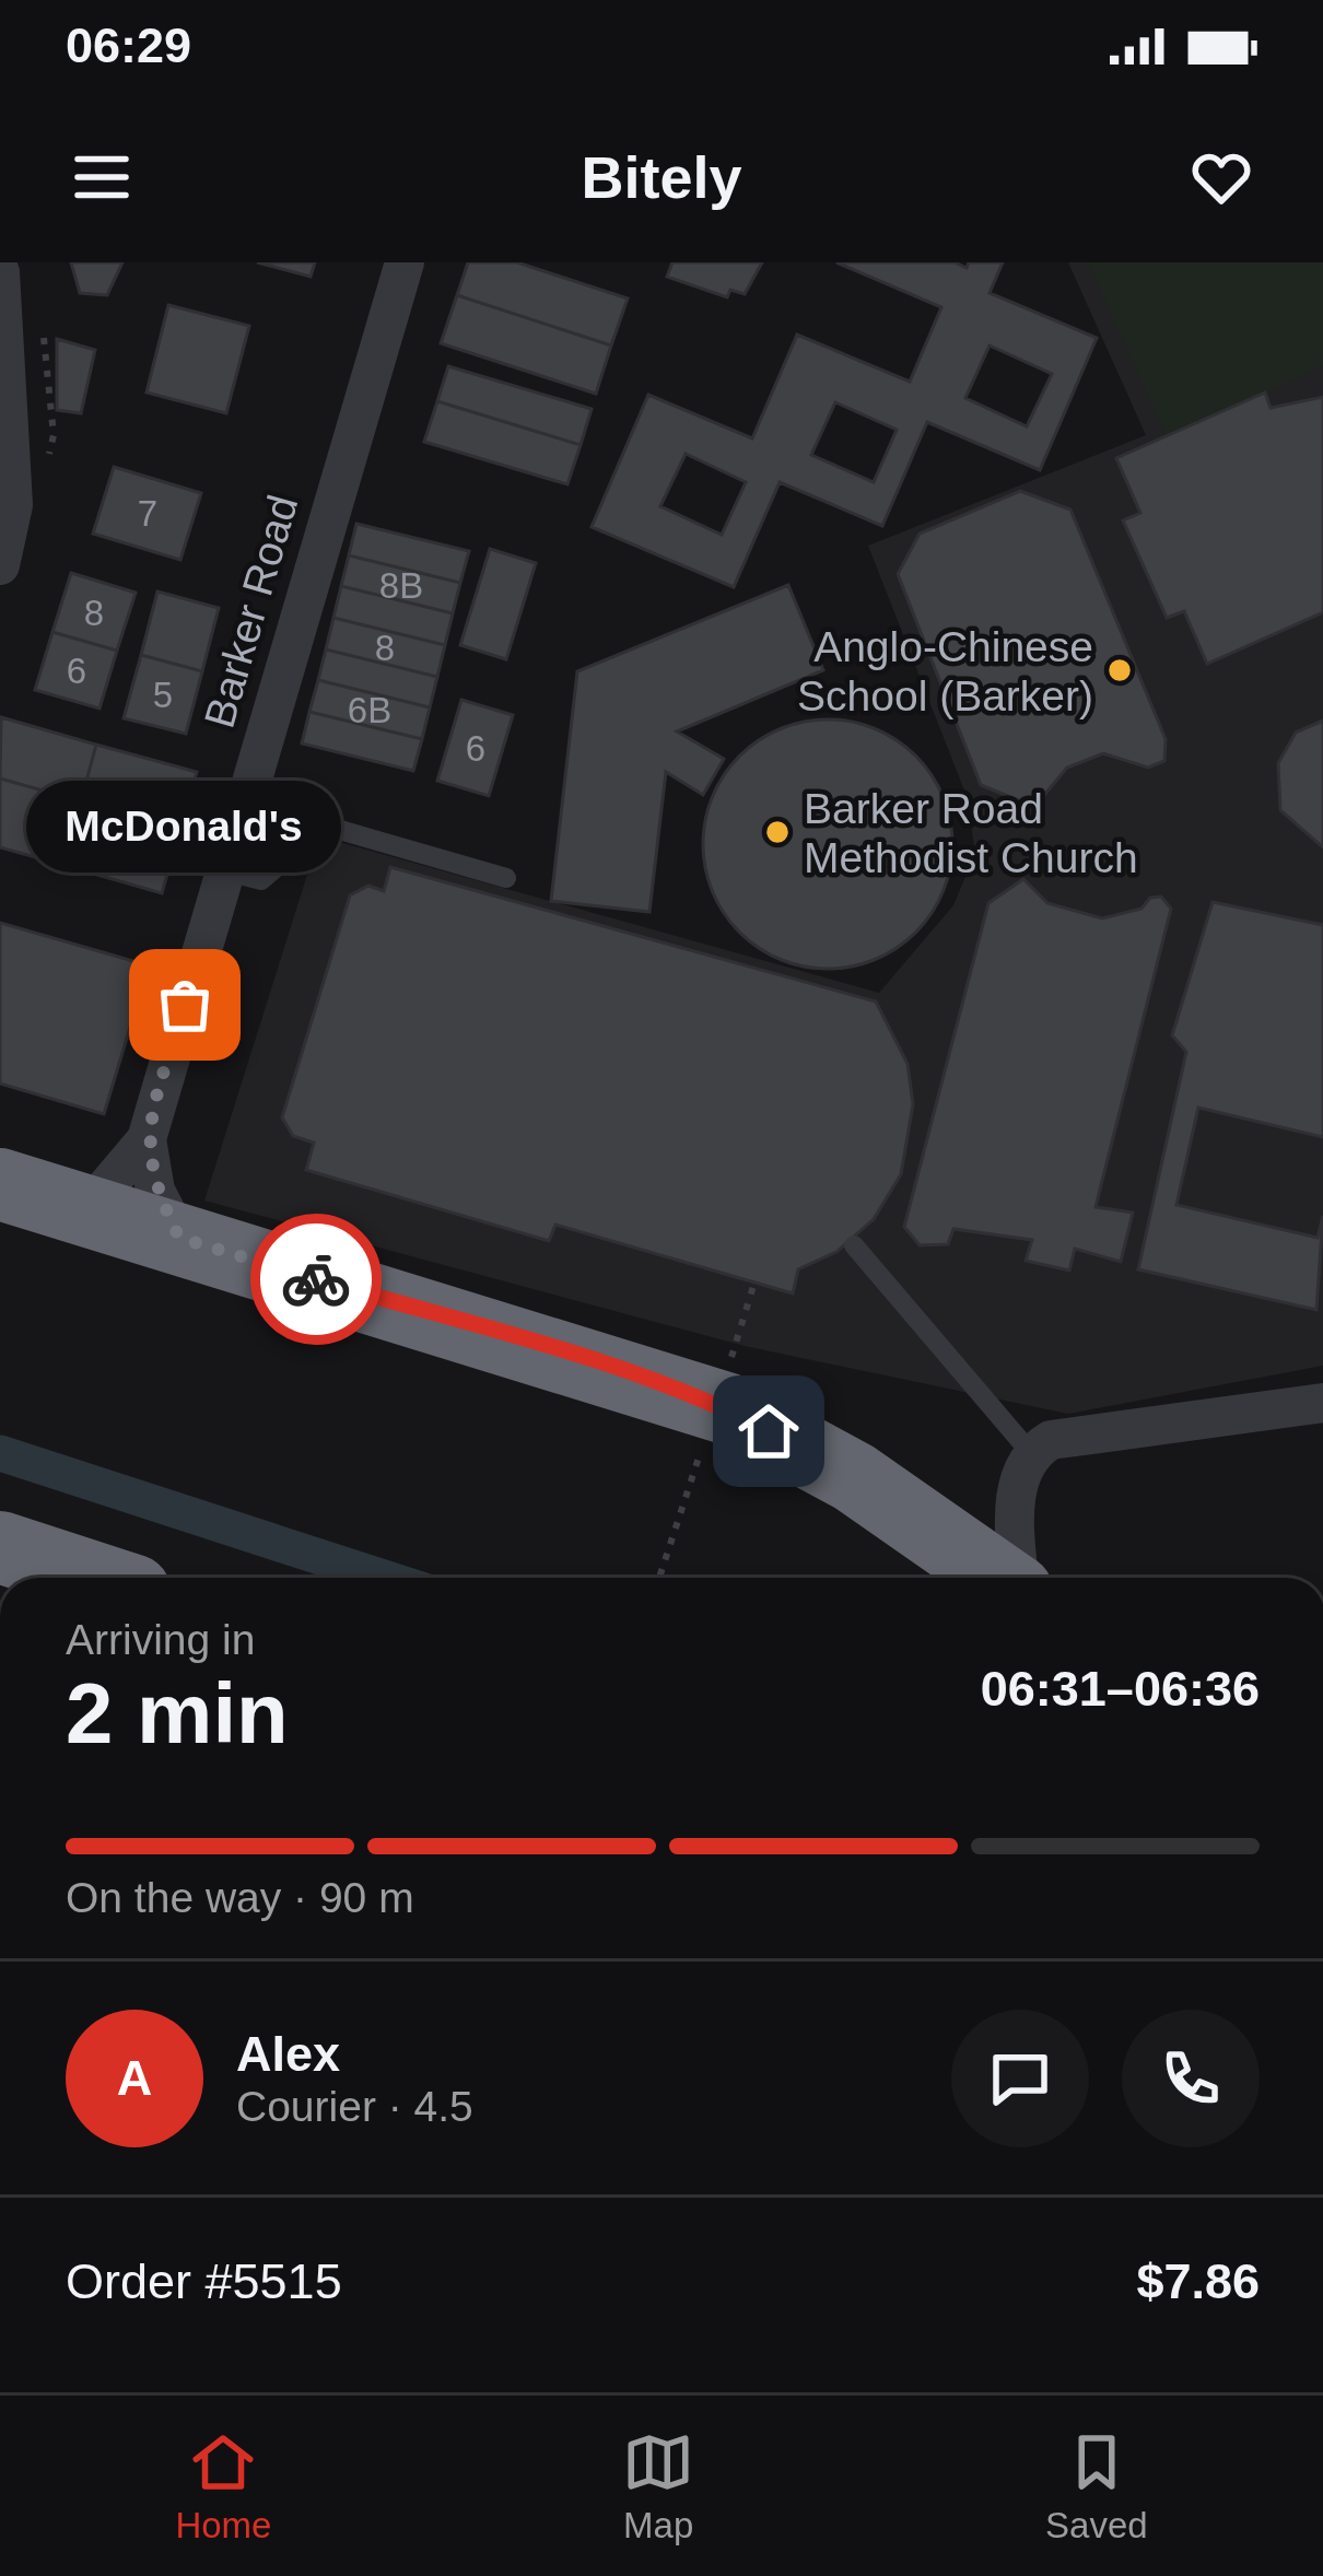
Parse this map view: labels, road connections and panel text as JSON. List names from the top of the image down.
{
  "streets": {
    "street": ["Barker Road"]
  },
  "places": ["Anglo-Chinese School (Barker)", "Barker Road Methodist Church", "McDonald's"],
  "house_numbers": [
    "7",
    "8B",
    "8",
    "8",
    "6",
    "5",
    "6B",
    "6"
  ],
  "page": {
    "status": "06:29",
    "header": "Bitely",
    "bubble": "McDonald's",
    "heading": ["2 min", "Arriving in", "06:31–06:36"],
    "panel": [
      "Alex",
      "Courier · 4.5",
      "Order #5515",
      "$7.86"
    ],
    "bar": "On the way · 90 m",
    "round": "A",
    "tabs": ["Home", "Map", "Saved"]
  }
}
